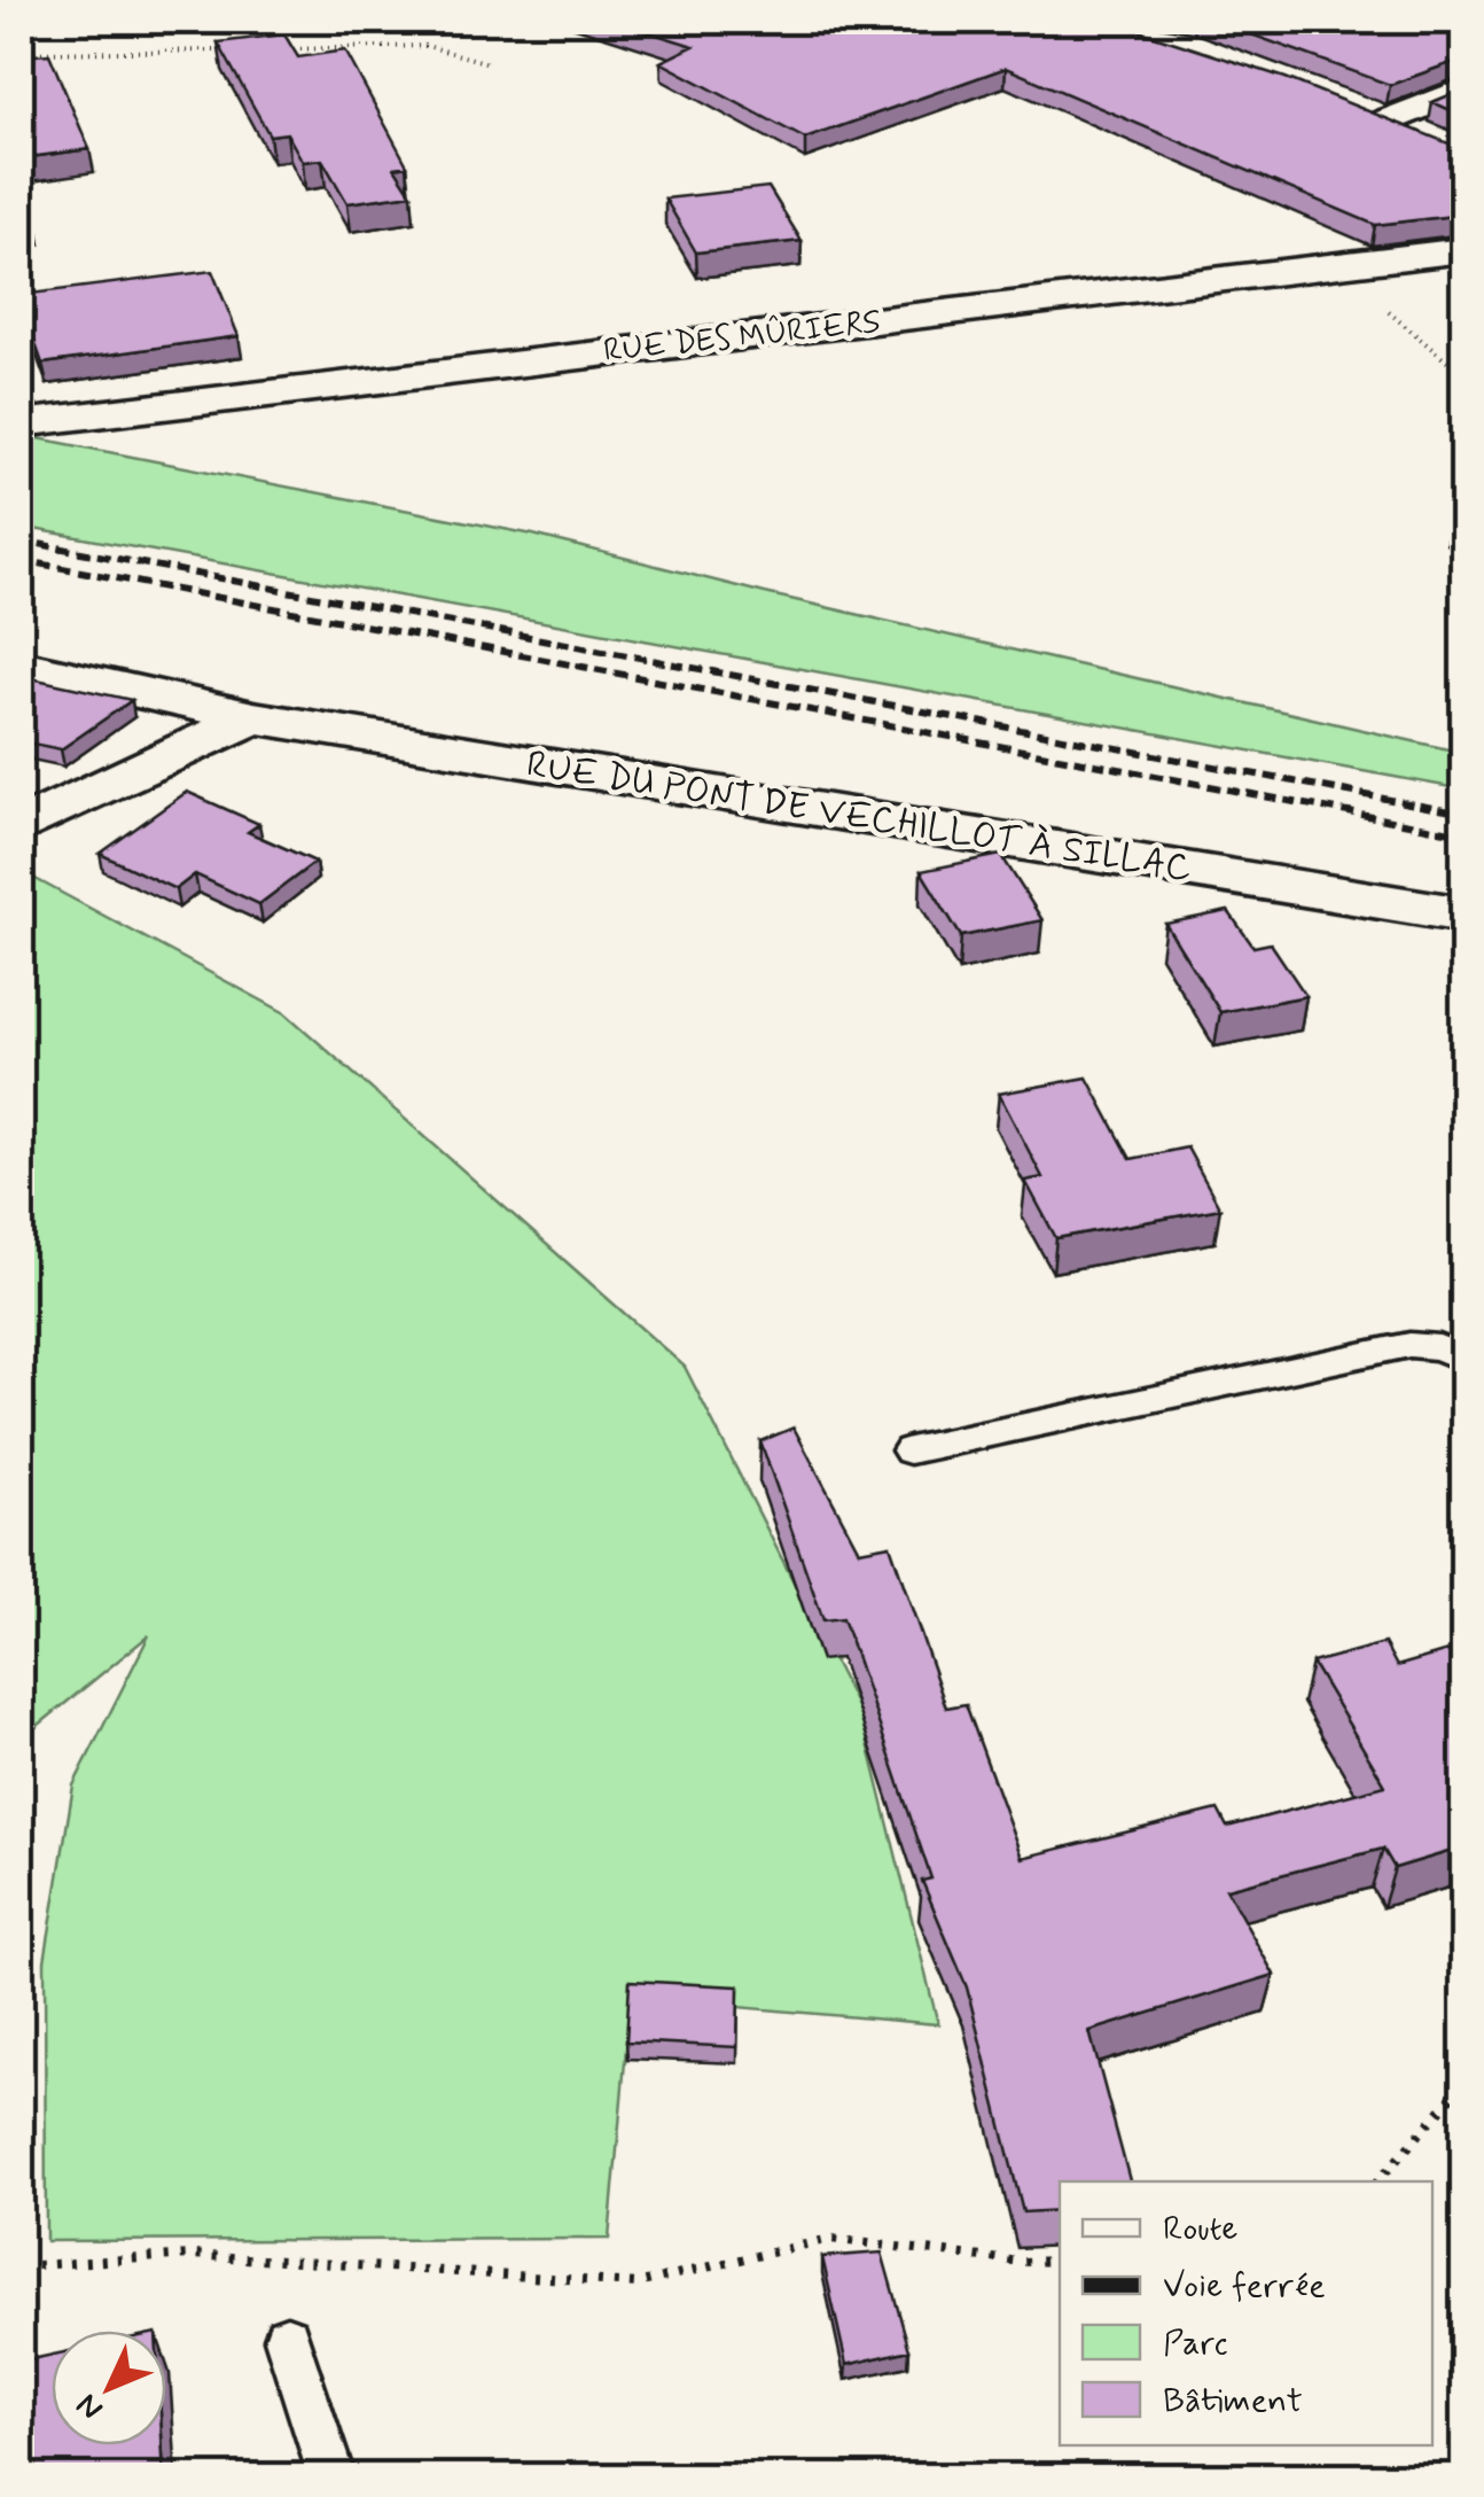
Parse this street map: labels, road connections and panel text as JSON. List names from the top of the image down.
{
  "streets": {
    "street": ["RUE DES MÛRIERS", "RUE DU PONT DE VECHILLOT À SILLAC"]
  },
  "legend": [
    "Route",
    "Voie ferrée",
    "Parc",
    "Bâtiment"
  ],
  "north": "bottom left"
}
